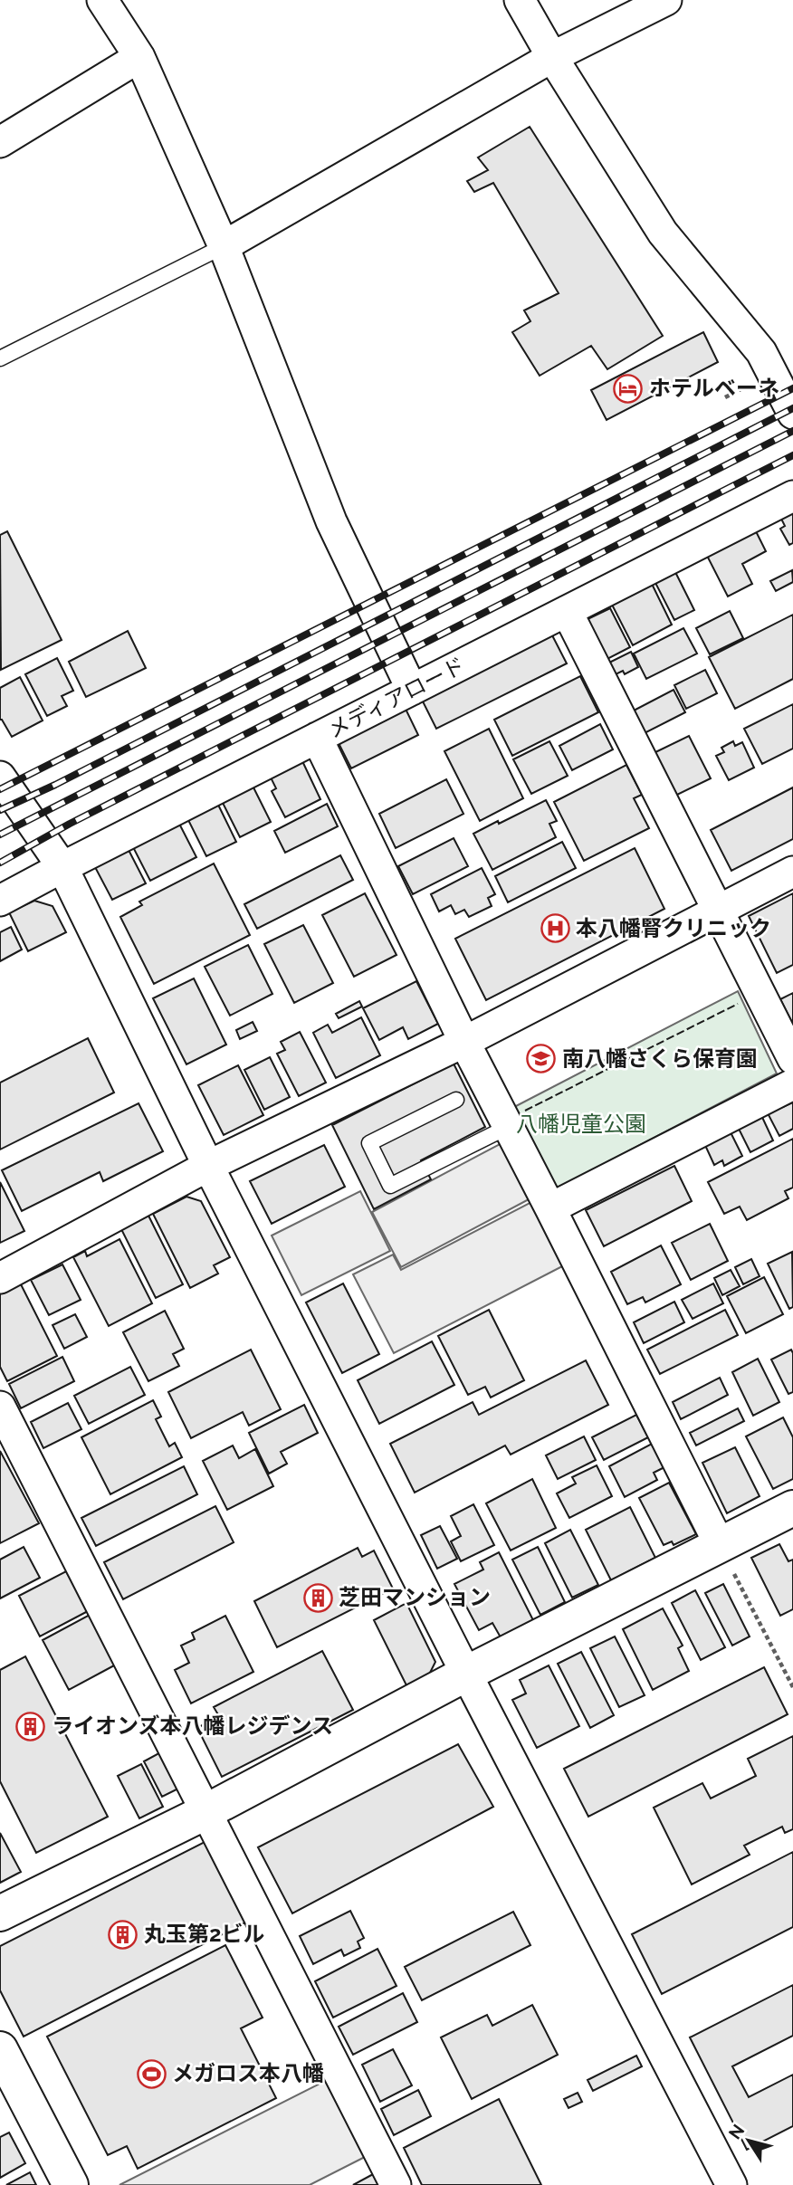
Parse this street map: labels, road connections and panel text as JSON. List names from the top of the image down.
{
  "streets": {
    "street": ["メディアロード"]
  },
  "parks": ["八幡児童公園"],
  "places": {
    "hotel": ["ホテルベーネ"],
    "hospital": ["本八幡腎クリニック"],
    "school or university": ["南八幡さくら保育園"],
    "building": ["芝田マンション", "ライオンズ本八幡レジデンス", "丸玉第2ビル"],
    "sports": ["メガロス本八幡"]
  },
  "north": "top left"
}
